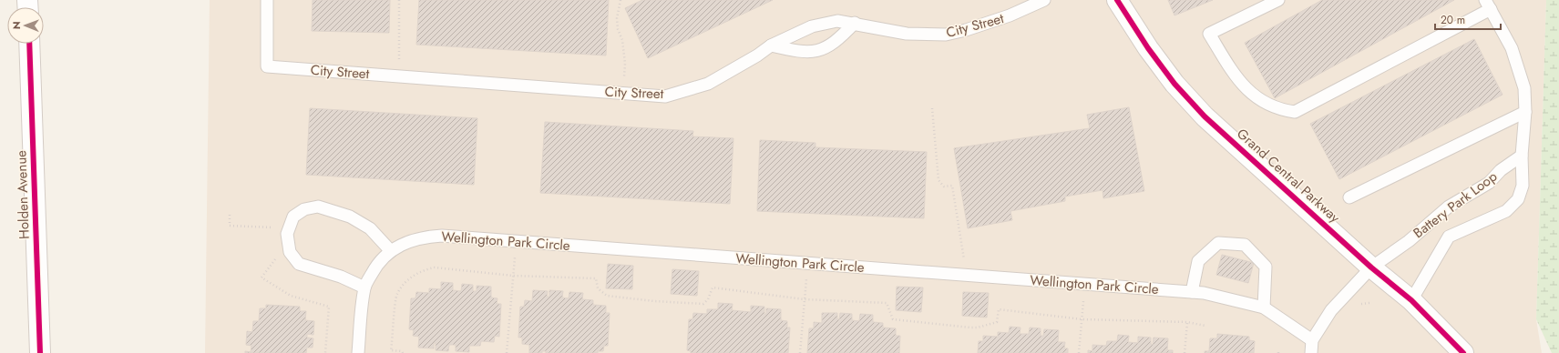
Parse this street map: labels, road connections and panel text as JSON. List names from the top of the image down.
{
  "streets": {
    "street": ["Grand Central Parkway", "Holden Avenue"],
    "lane": ["City Street", "Battery Park Loop", "Wellington Park Circle"]
  },
  "crossings": [
    ["Grand Central Parkway", "Battery Park Loop"]
  ],
  "scale_bar": "20 m",
  "north": "left"
}
